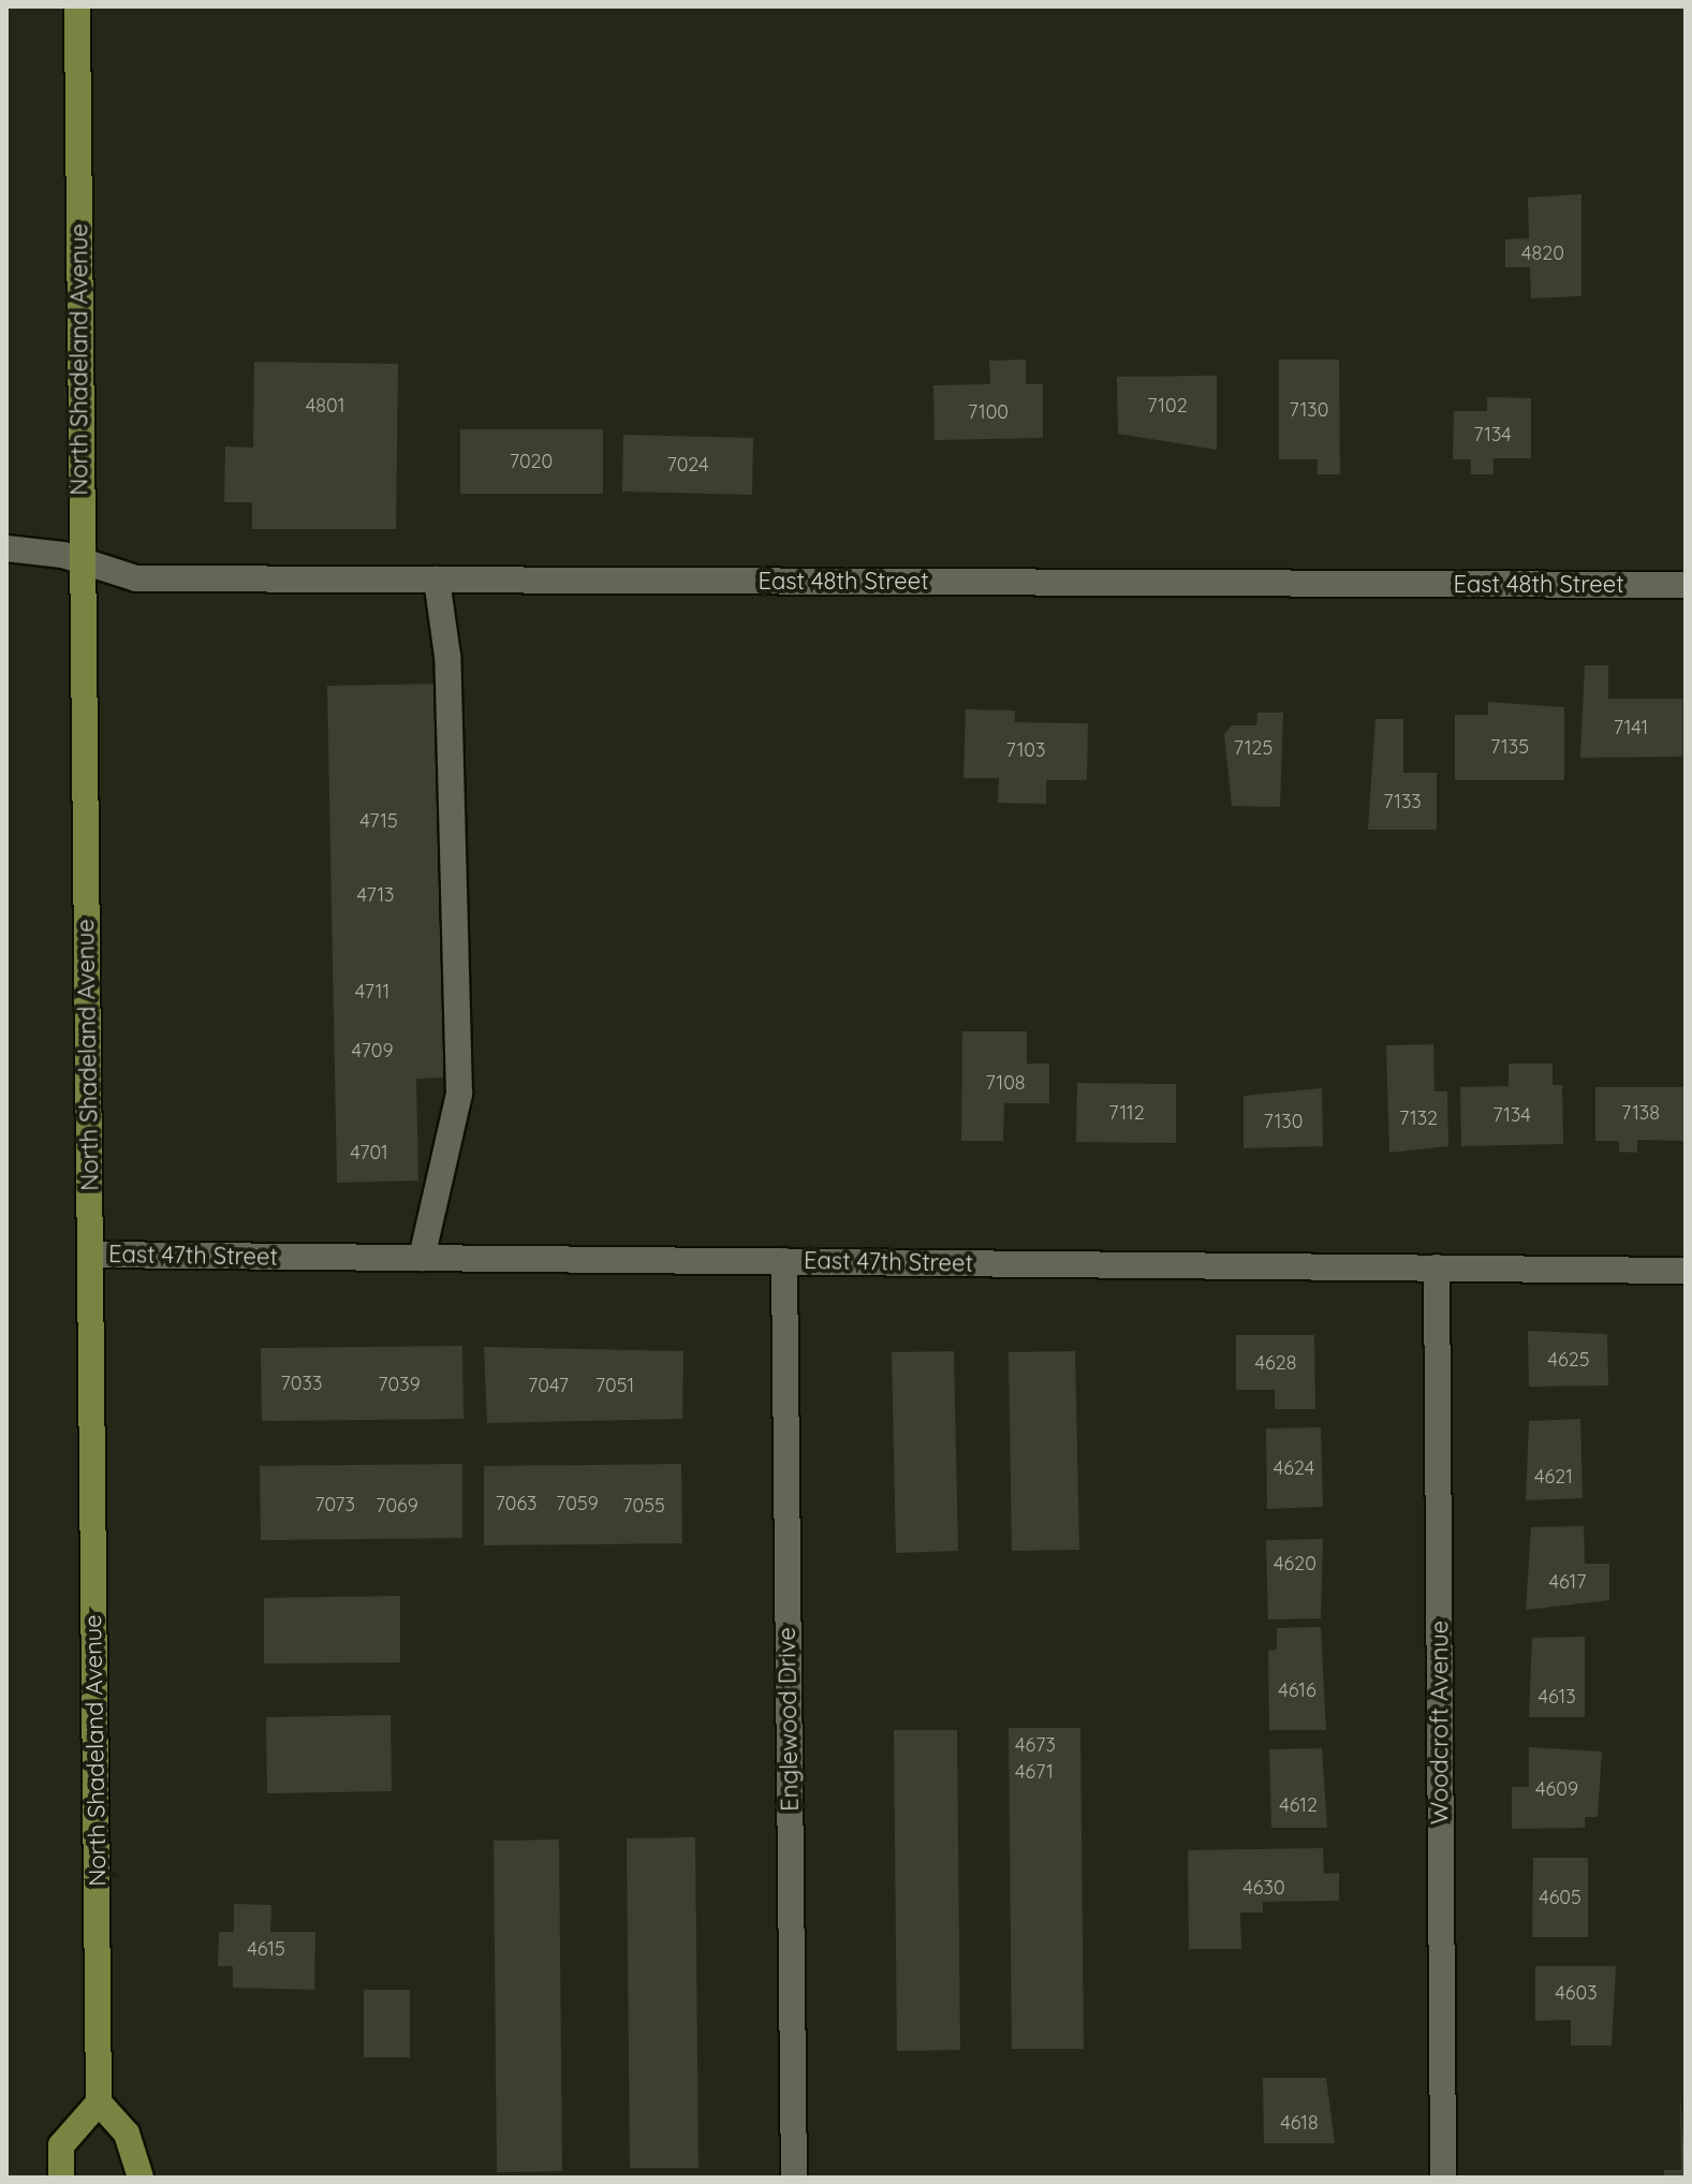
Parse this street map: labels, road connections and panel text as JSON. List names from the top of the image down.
{
  "streets": {
    "main road": ["North Shadeland Avenue"],
    "street": [
      "East 48th Street",
      "East 47th Street",
      "Englewood Drive",
      "Woodcroft Avenue"
    ]
  },
  "crossings": [
    ["North Shadeland Avenue", "East 48th Street"],
    ["North Shadeland Avenue", "East 47th Street"],
    ["East 47th Street", "Englewood Drive"],
    ["East 47th Street", "Woodcroft Avenue"]
  ],
  "house_numbers": [
    "4820",
    "4801",
    "7102",
    "7130",
    "7100",
    "7134",
    "7020",
    "7024",
    "7141",
    "7135",
    "7125",
    "7103",
    "7133",
    "4715",
    "4713",
    "4711",
    "4709",
    "7108",
    "7112",
    "7138",
    "7134",
    "7132",
    "7130",
    "4701",
    "4625",
    "4628",
    "7033",
    "7039",
    "7047",
    "7051",
    "4624",
    "4621",
    "7063",
    "7059",
    "7073",
    "7069",
    "7055",
    "4620",
    "4617",
    "4616",
    "4613",
    "4673",
    "4671",
    "4609",
    "4612",
    "4630",
    "4605",
    "4615",
    "4603",
    "4618"
  ]
}
